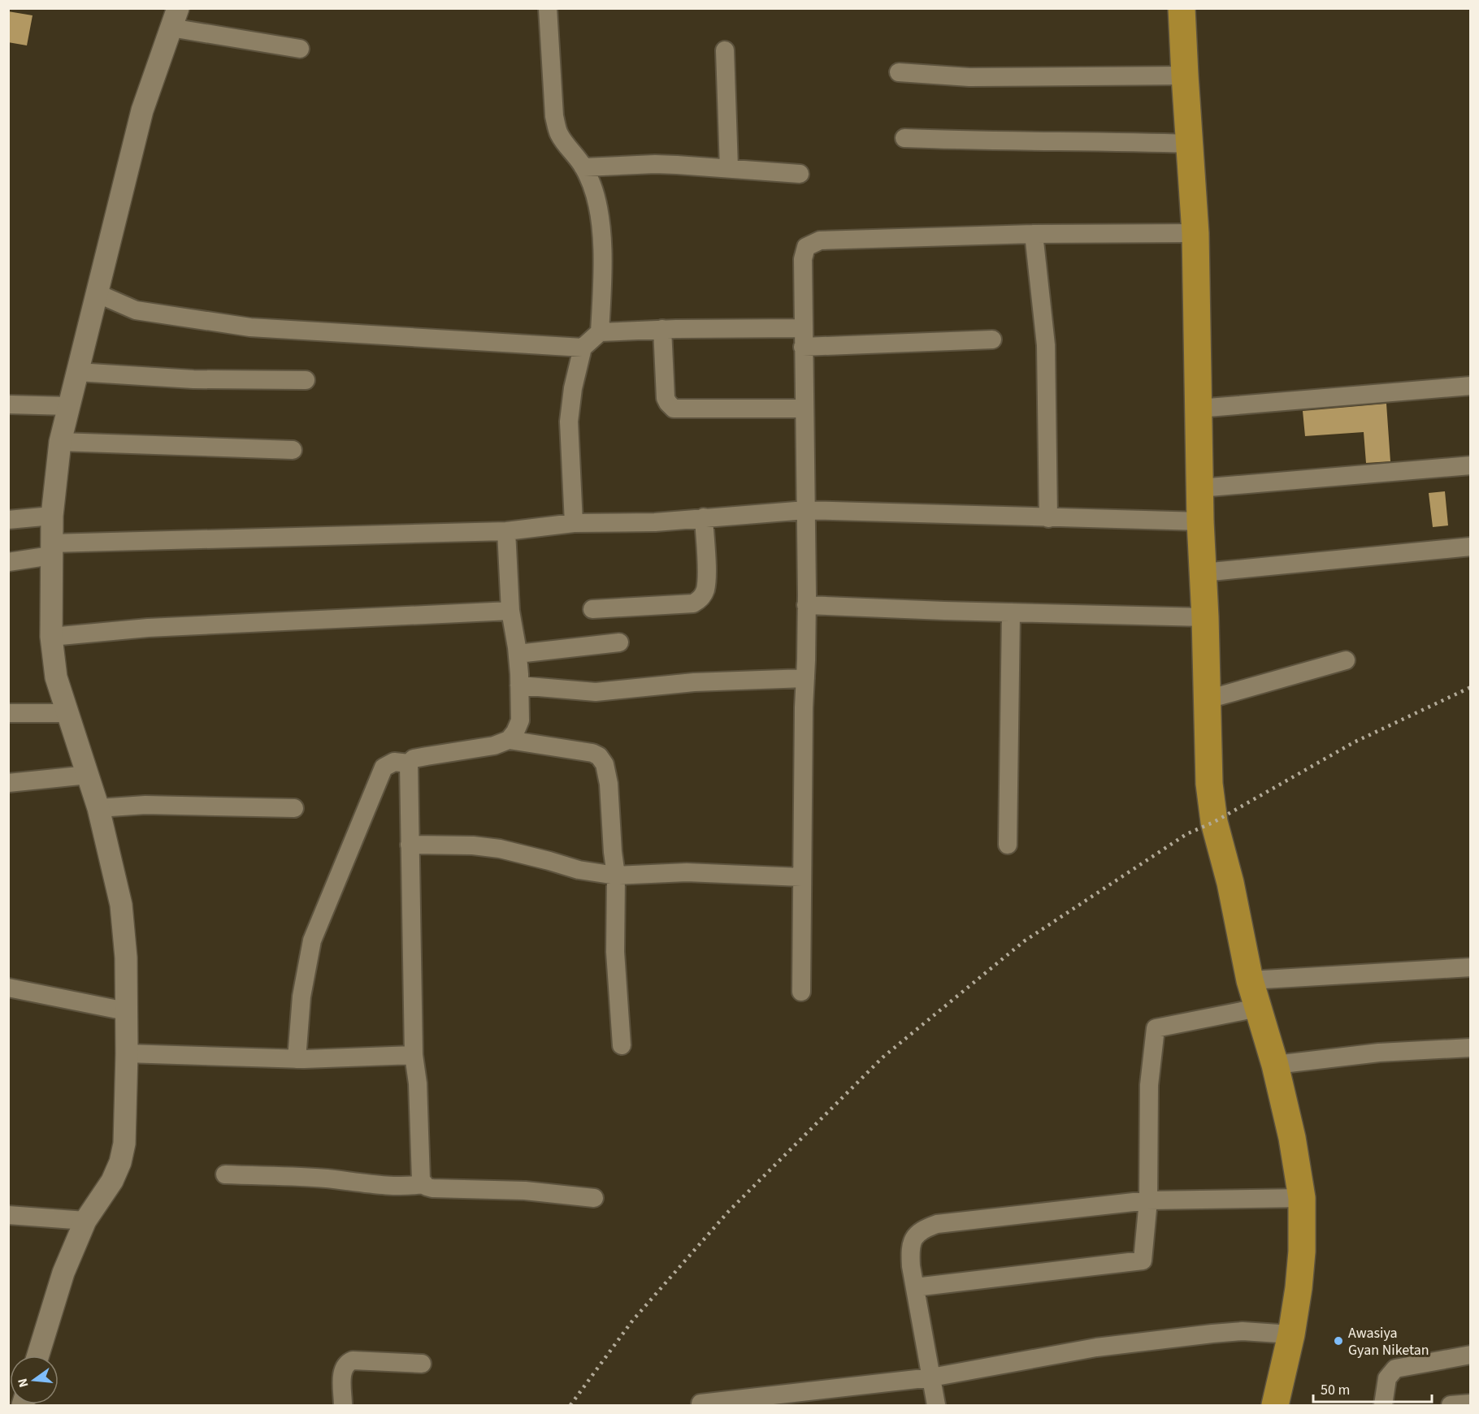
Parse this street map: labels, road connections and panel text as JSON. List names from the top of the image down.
{
  "places": ["Awasiya Gyan Niketan"],
  "scale_bar": "50 m",
  "north": "left"
}
